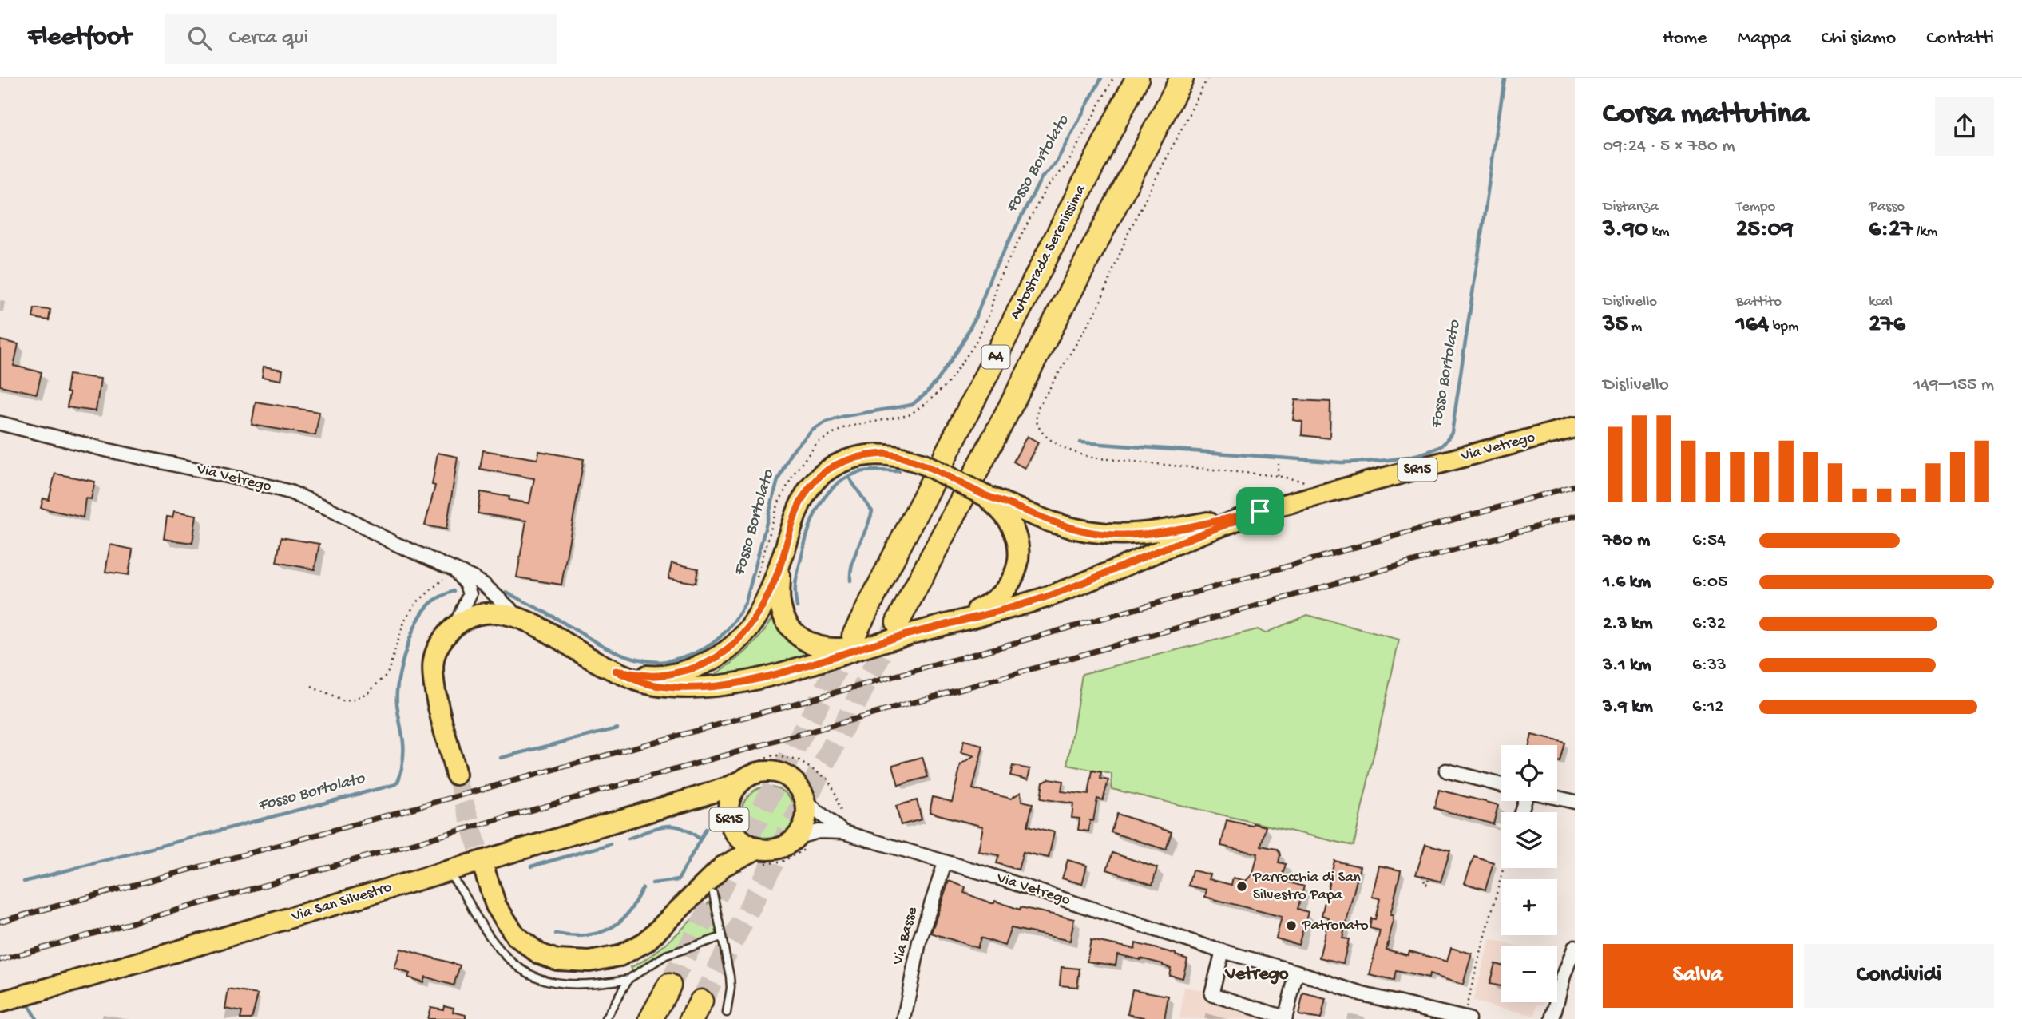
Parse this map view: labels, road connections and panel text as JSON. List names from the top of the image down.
{
  "streets": {
    "highway": ["Autostrada Serenissima", "A4"],
    "main road": ["Via Vetrego", "SR15", "Via San Silvestro"],
    "street": ["Via Basse"]
  },
  "crossings": [
    ["Autostrada Serenissima", "Via Vetrego"],
    ["Autostrada Serenissima", "SR15"],
    ["Via Vetrego", "SR15"],
    ["Via Vetrego", "Via San Silvestro"],
    ["Via Vetrego", "Via Basse"],
    ["SR15", "Via San Silvestro"]
  ],
  "districts": ["Vetrego"],
  "water": ["Fosso Bortolato"],
  "places": ["Parrocchia di San Silvestro Papa", "Patronato"],
  "page": {
    "header": "Fleetfoot",
    "search": "Cerca qui",
    "nav": [
      "Home",
      "Mappa",
      "Chi siamo",
      "Contatti"
    ],
    "heading": ["Corsa mattutina", "09:24 · 5 × 780 m"],
    "stats": [
      ["Distanza", "3.90 km"],
      ["Tempo", "25:09"],
      ["Passo", "6:27 /km"],
      ["Dislivello", "35 m"],
      ["Battito", "164 bpm"],
      ["kcal", "276"]
    ],
    "chart": ["Dislivello", "149–155 m"],
    "list": [
      {
        "name": "780 m",
        "note": "6:54"
      },
      {
        "name": "1.6 km",
        "note": "6:05"
      },
      {
        "name": "2.3 km",
        "note": "6:32"
      },
      {
        "name": "3.1 km",
        "note": "6:33"
      },
      {
        "name": "3.9 km",
        "note": "6:12"
      }
    ],
    "map_buttons": ["+", "−"],
    "buttons": ["Salva", "Condividi"]
  }
}
